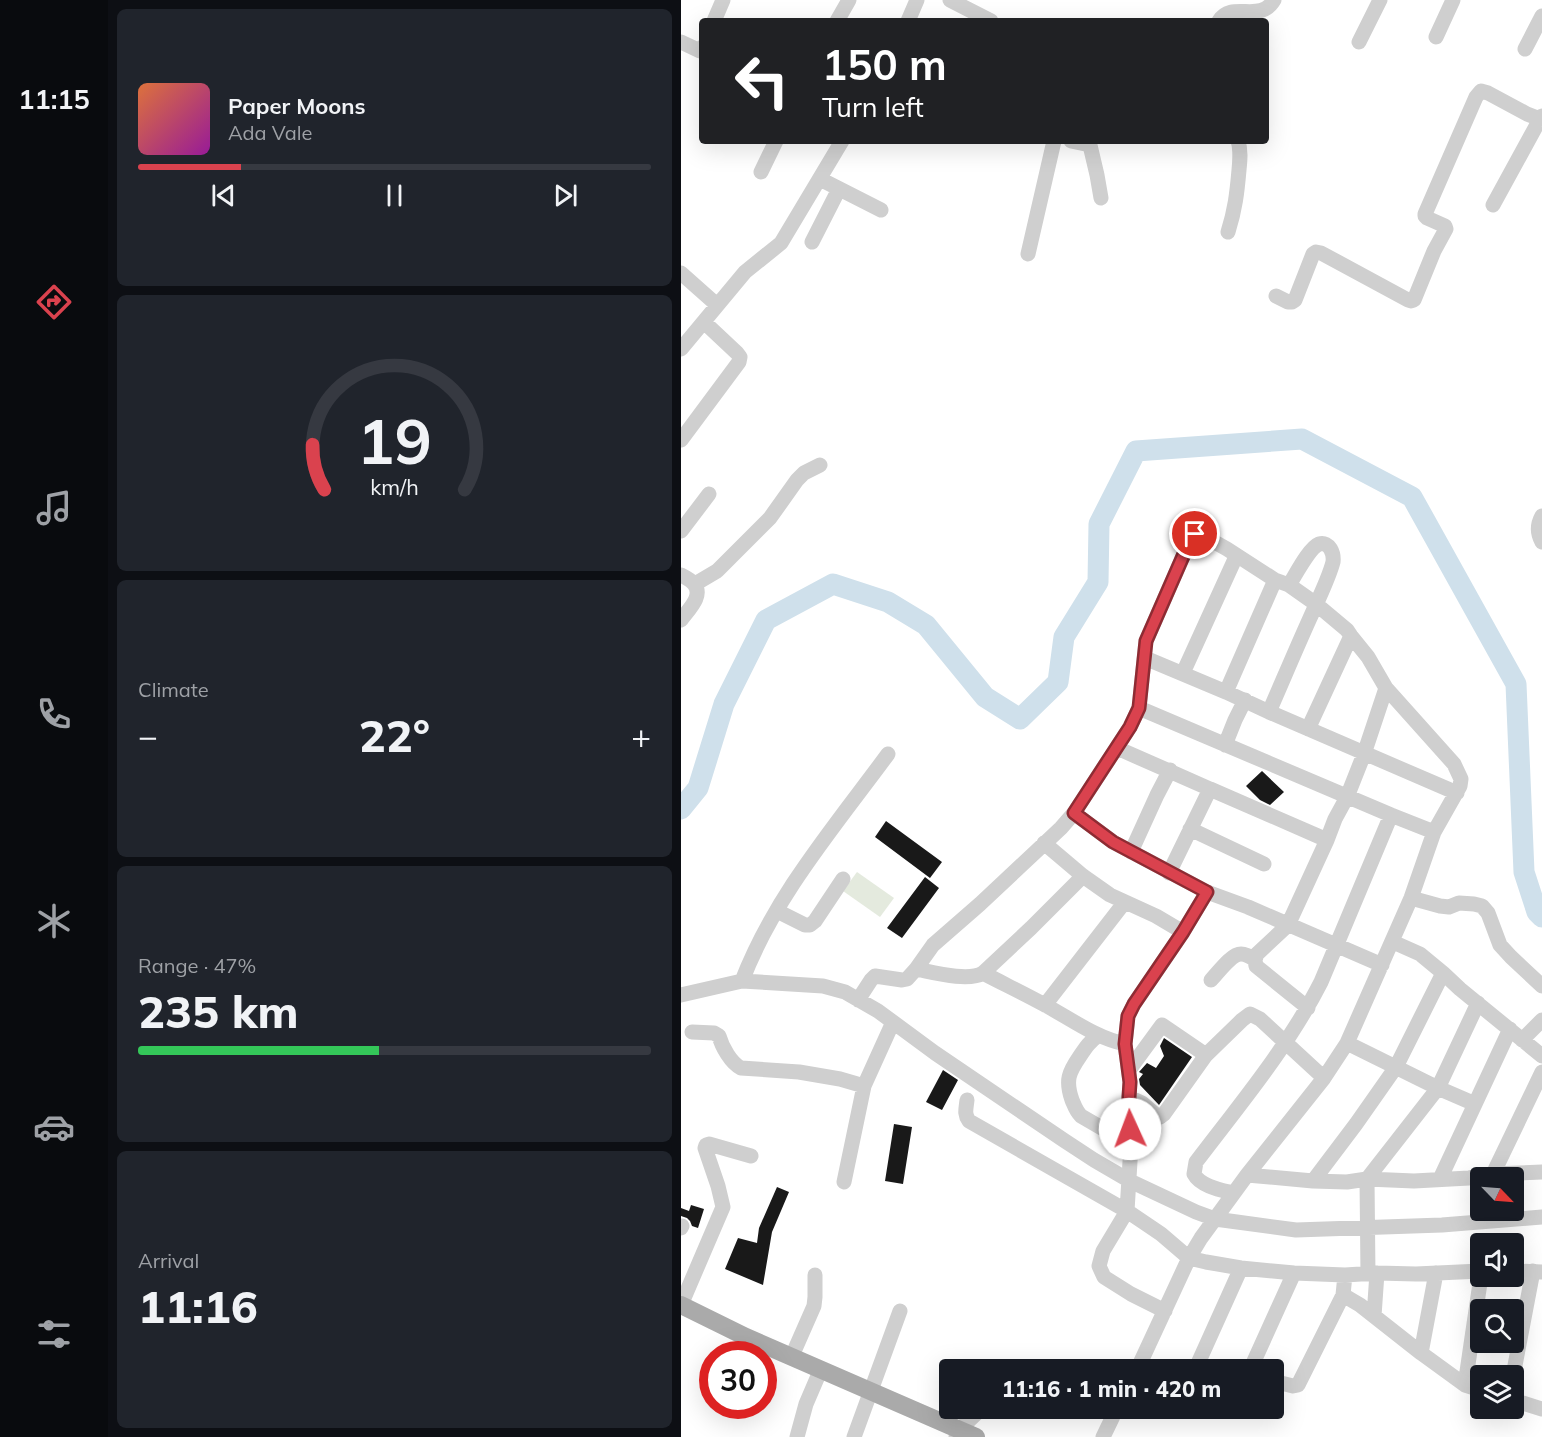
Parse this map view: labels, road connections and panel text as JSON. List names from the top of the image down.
{
  "north": "bottom right",
  "page": {
    "tabs": "11:15",
    "turn": ["150 m", "Turn left"],
    "song": ["Paper Moons", "Ada Vale"],
    "tile": [
      "Climate",
      ["Range · 47%", "235 km"],
      ["Arrival", "11:16"]
    ],
    "heat": ["−", "22°", "+"],
    "limit": "30",
    "trip": "11:16 · 1 min · 420 m",
    "gauge": ["19", "km/h"]
  }
}
